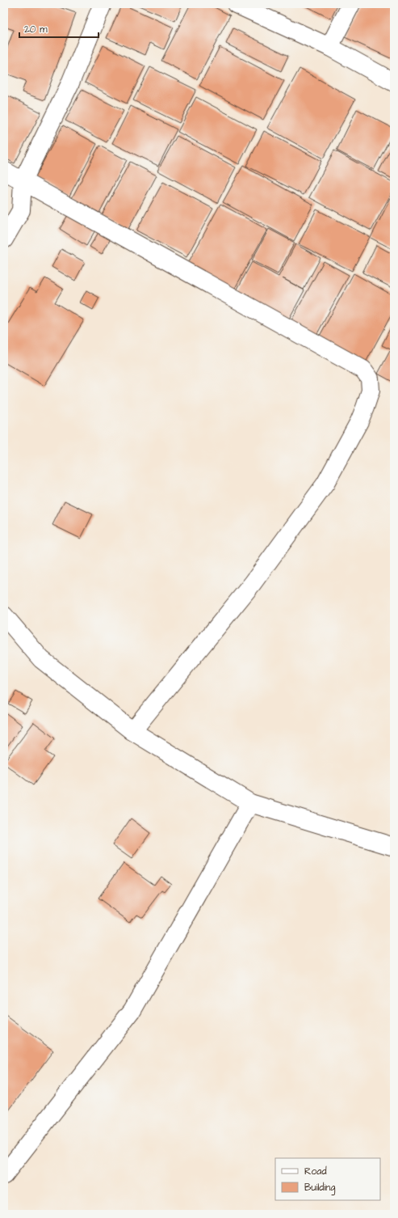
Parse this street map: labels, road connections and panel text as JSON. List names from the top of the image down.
{
  "legend": ["Road", "Building"],
  "scale_bar": "20 m"
}
